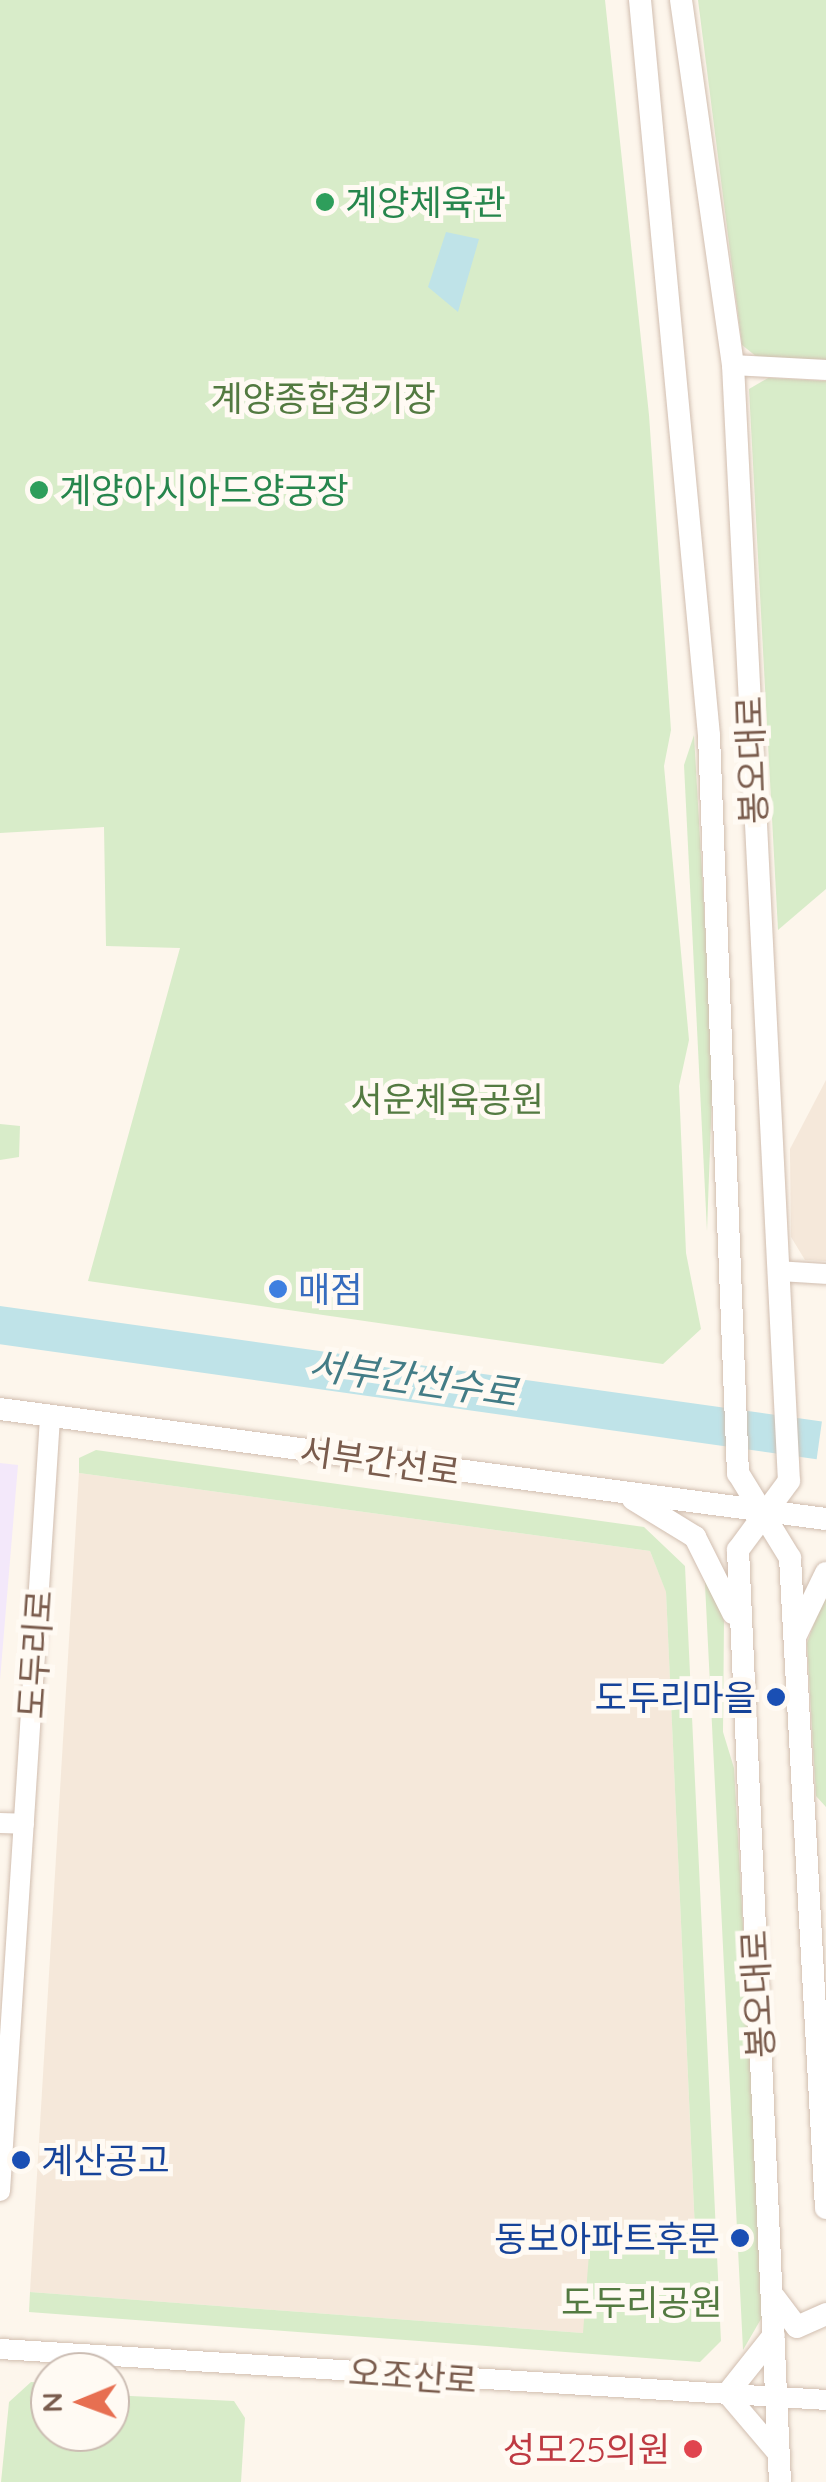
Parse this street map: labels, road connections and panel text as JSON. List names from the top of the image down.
{
  "streets": {
    "main road": ["봉오대로", "서부간선로"],
    "street": ["도두리로", "오조산로"]
  },
  "crossings": [
    ["봉오대로", "서부간선로"],
    ["봉오대로", "오조산로"],
    ["서부간선로", "도두리로"]
  ],
  "water": ["서부간선수로"],
  "parks": ["계양종합경기장", "서운체육공원", "도두리공원"],
  "places": [
    "계양체육관",
    "계양아시아드양궁장",
    "매점",
    "도두리마을",
    "계산공고",
    "동보아파트후문",
    "성모25의원"
  ],
  "north": "left"
}
